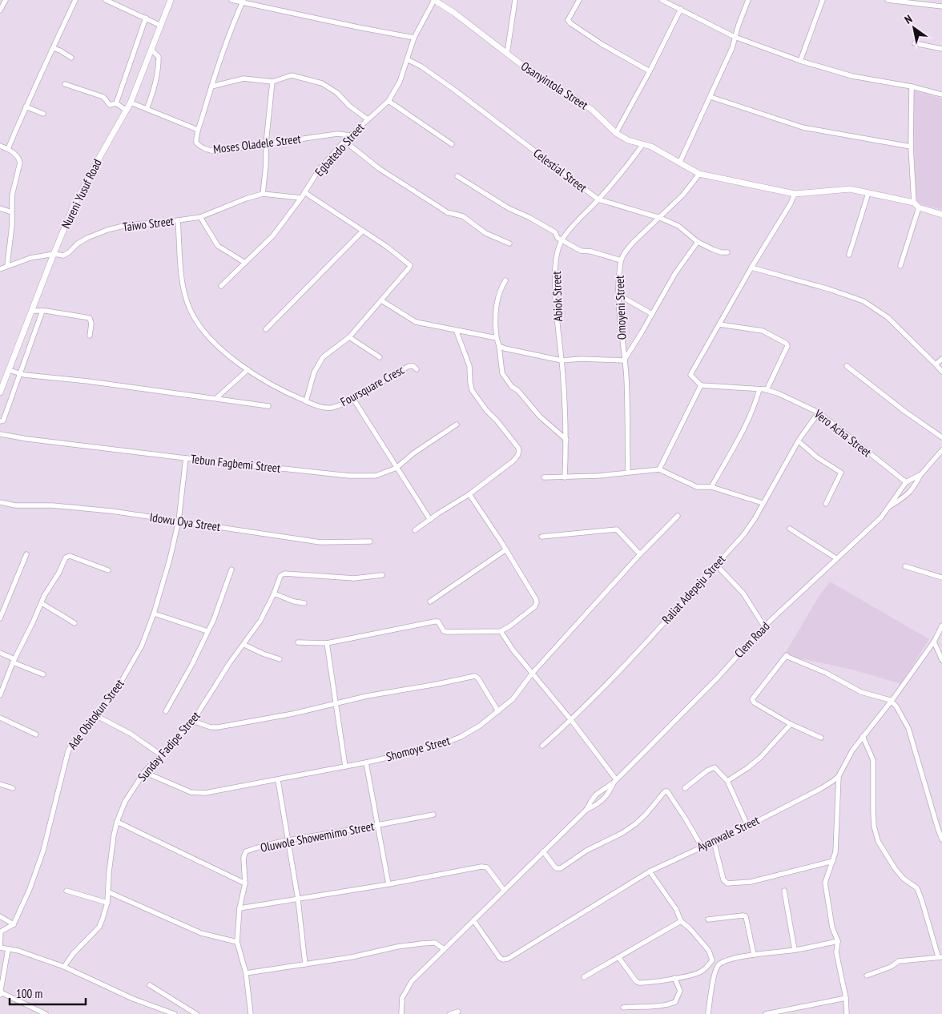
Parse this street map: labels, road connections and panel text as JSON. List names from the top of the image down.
{
  "streets": {
    "street": [
      "Osanyintola Street",
      "Moses Oladele Street",
      "Egbatedo Street",
      "Celestial Street",
      "Nureni Yusuf Road",
      "Taiwo Street",
      "Abiok Street",
      "Omoyeni Street",
      "Foursquare Cresc",
      "Vero Acha Street",
      "Tebun Fagbemi Street",
      "Idowu Oya Street",
      "Raliat Adepeju Street",
      "Clem Road",
      "Ade Obitokun Street",
      "Sunday Fadipe Street",
      "Shomoye Street",
      "Ayanwale Street",
      "Oluwole Showemimo Street"
    ]
  },
  "crossings": [
    ["Osanyintola Street", "Egbatedo Street"],
    ["Osanyintola Street", "Abiok Street"],
    ["Osanyintola Street", "Omoyeni Street"],
    ["Moses Oladele Street", "Egbatedo Street"],
    ["Egbatedo Street", "Celestial Street"],
    ["Egbatedo Street", "Taiwo Street"],
    ["Celestial Street", "Abiok Street"],
    ["Celestial Street", "Omoyeni Street"],
    ["Nureni Yusuf Road", "Taiwo Street"],
    ["Taiwo Street", "Foursquare Cresc"],
    ["Vero Acha Street", "Raliat Adepeju Street"],
    ["Vero Acha Street", "Clem Road"],
    ["Tebun Fagbemi Street", "Ade Obitokun Street"],
    ["Idowu Oya Street", "Ade Obitokun Street"],
    ["Clem Road", "Ayanwale Street"],
    ["Sunday Fadipe Street", "Shomoye Street"]
  ],
  "scale_bar": "100 m",
  "north": "top left"
}
